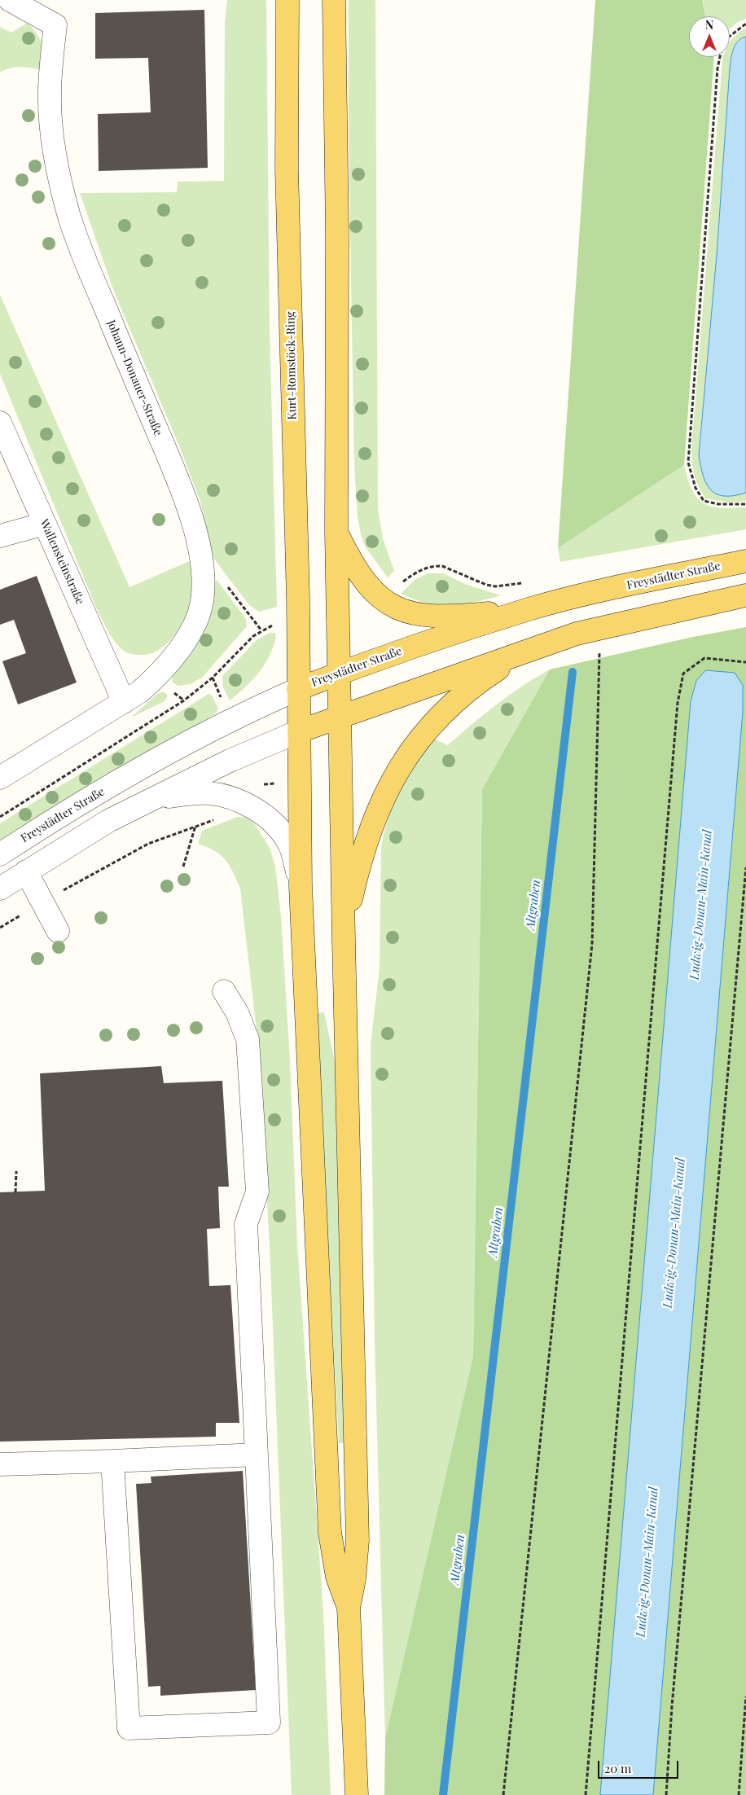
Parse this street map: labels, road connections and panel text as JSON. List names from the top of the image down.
{
  "streets": {
    "main road": ["Kurt-Romstöck-Ring", "Freystädter Straße"],
    "street": ["Johann-Donauer-Straße", "Wallensteinstraße"]
  },
  "crossings": [
    ["Kurt-Romstöck-Ring", "Freystädter Straße"],
    ["Johann-Donauer-Straße", "Wallensteinstraße"]
  ],
  "water": ["Altgraben", "Ludwig-Donau-Main-Kanal"],
  "scale_bar": "20 m",
  "north": "top"
}
